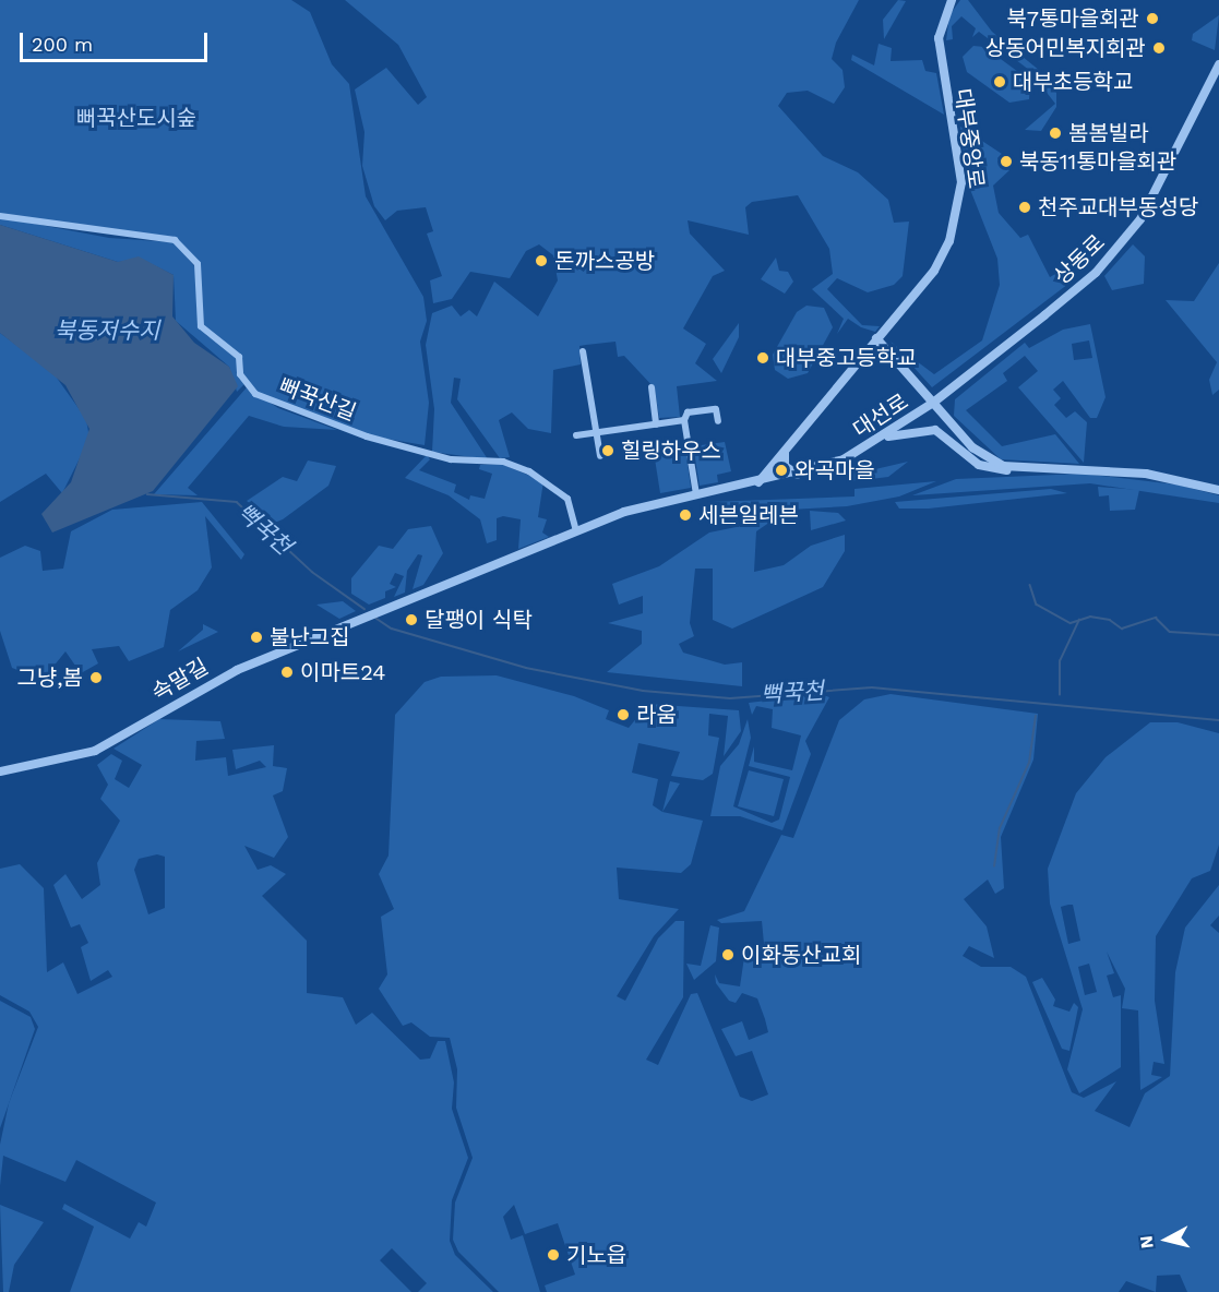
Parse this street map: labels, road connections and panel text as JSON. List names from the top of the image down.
{
  "streets": {
    "street": [
      "대부중앙로",
      "상동로",
      "뻐꾹산길",
      "대선로",
      "속말길"
    ]
  },
  "crossings": [
    ["대부중앙로", "대선로"],
    ["상동로", "대선로"],
    ["뻐꾹산길", "대선로"],
    ["대선로", "속말길"]
  ],
  "water": ["북동저수지", "뻑꾹천"],
  "parks": ["뻐꾹산도시숲"],
  "places": [
    "북7통마을회관",
    "상동어민복지회관",
    "대부초등학교",
    "봄봄빌라",
    "북동11통마을회관",
    "천주교대부동성당",
    "돈까스공방",
    "대부중고등학교",
    "힐링하우스",
    "와곡마을",
    "세븐일레븐",
    "달팽이 식탁",
    "불난그집",
    "이마트24",
    "그냥,봄",
    "라움",
    "이화동산교회",
    "기노읍"
  ],
  "scale_bar": "200 m",
  "north": "left"
}
